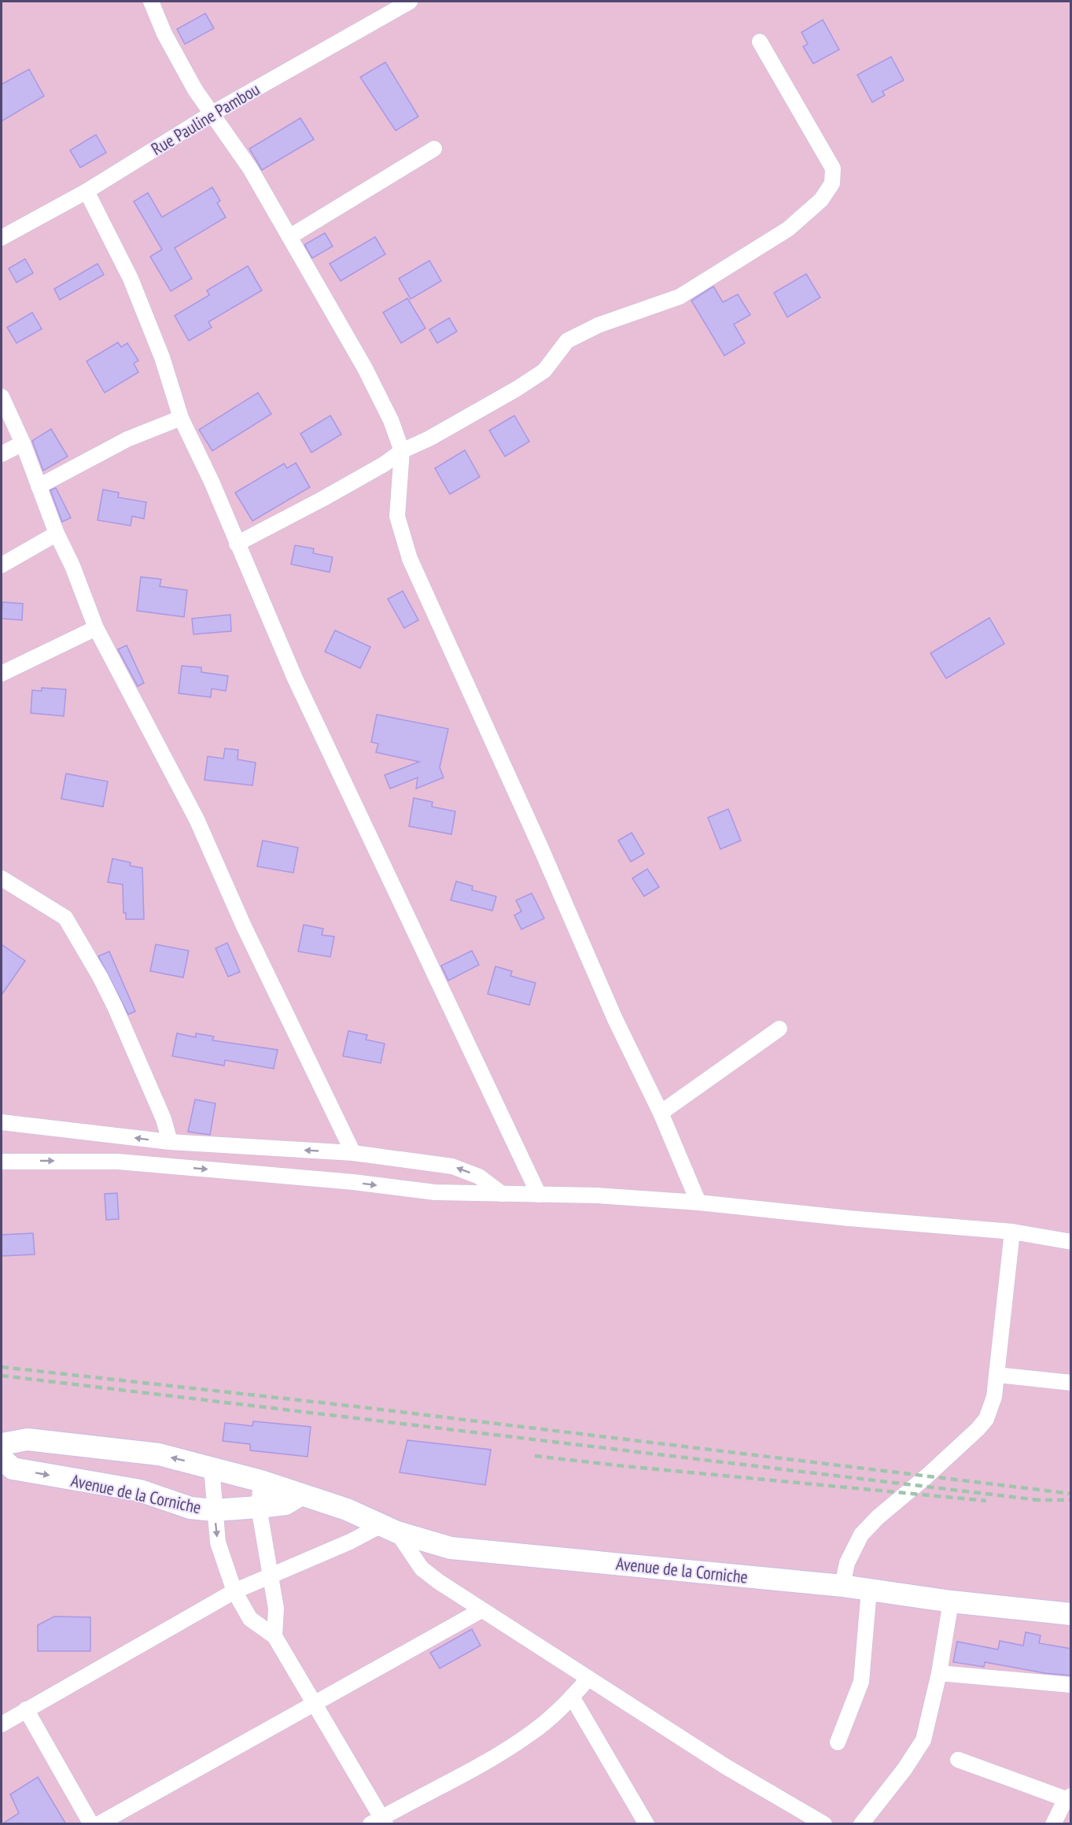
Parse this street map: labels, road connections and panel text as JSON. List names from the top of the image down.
{
  "streets": {
    "street": ["Rue Pauline Pambou", "Avenue de la Corniche"]
  }
}
